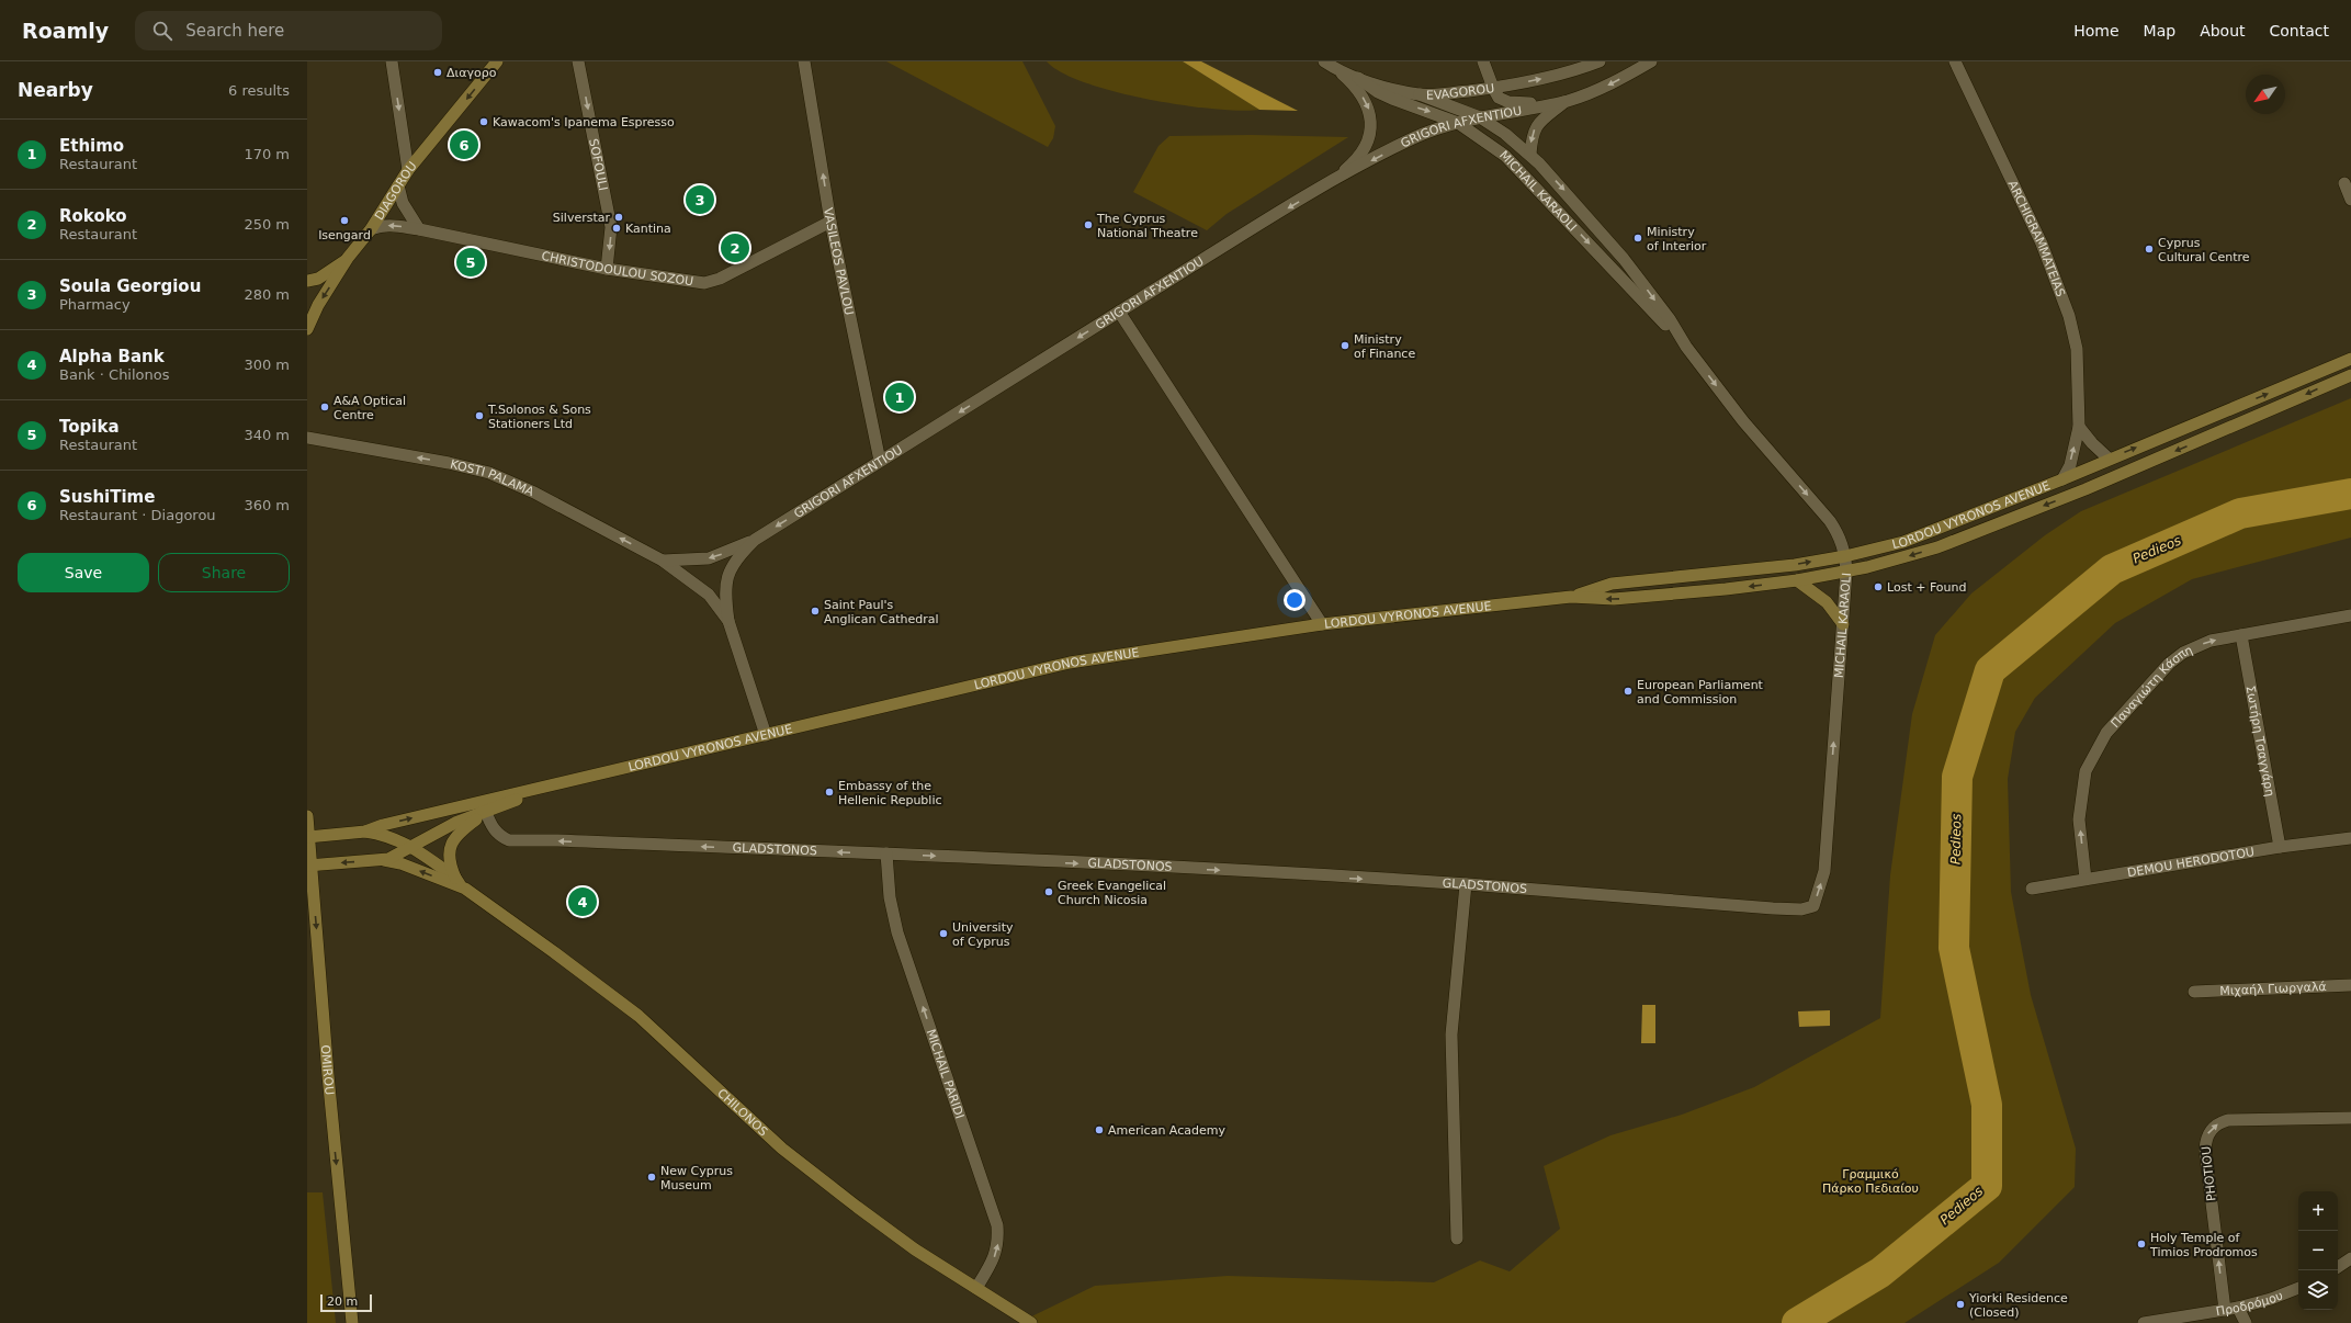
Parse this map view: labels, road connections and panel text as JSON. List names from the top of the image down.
{
  "streets": {
    "main road": [
      "DIAGOROU",
      "LORDOU VYRONOS AVENUE",
      "OMIROU",
      "CHILONOS"
    ],
    "street": [
      "EVAGOROU",
      "GRIGORI AFXENTIOU",
      "SOFOULI",
      "MICHAIL KARAOLI",
      "ARCHIGRAMMATEIAS",
      "VASILEOS PAVLOU",
      "CHRISTODOULOU SOZOU",
      "KOSTI PALAMA",
      "Παναγιώτη Κάσπη",
      "Σωτήρη Τσαγγάρη",
      "GLADSTONOS",
      "DEMOU HERODOTOU",
      "Μιχαήλ Γιωργαλά",
      "MICHAIL PARIDI",
      "PHOTIOU",
      "Προδρόμου"
    ]
  },
  "crossings": [
    ["EVAGOROU", "MICHAIL KARAOLI"],
    ["GRIGORI AFXENTIOU", "MICHAIL KARAOLI"],
    ["GRIGORI AFXENTIOU", "VASILEOS PAVLOU"],
    ["GRIGORI AFXENTIOU", "KOSTI PALAMA"],
    ["SOFOULI", "CHRISTODOULOU SOZOU"],
    ["DIAGOROU", "CHRISTODOULOU SOZOU"],
    ["MICHAIL KARAOLI", "LORDOU VYRONOS AVENUE"],
    ["MICHAIL KARAOLI", "GLADSTONOS"],
    ["ARCHIGRAMMATEIAS", "LORDOU VYRONOS AVENUE"],
    ["VASILEOS PAVLOU", "CHRISTODOULOU SOZOU"],
    ["KOSTI PALAMA", "LORDOU VYRONOS AVENUE"],
    ["LORDOU VYRONOS AVENUE", "GLADSTONOS"],
    ["LORDOU VYRONOS AVENUE", "OMIROU"],
    ["Παναγιώτη Κάσπη", "Σωτήρη Τσαγγάρη"],
    ["Παναγιώτη Κάσπη", "DEMOU HERODOTOU"],
    ["Σωτήρη Τσαγγάρη", "DEMOU HERODOTOU"],
    ["GLADSTONOS", "MICHAIL PARIDI"],
    ["MICHAIL PARIDI", "CHILONOS"],
    ["PHOTIOU", "Προδρόμου"]
  ],
  "one_way": [
    "EVAGOROU",
    "GRIGORI AFXENTIOU",
    "SOFOULI",
    "DIAGOROU",
    "VASILEOS PAVLOU",
    "KOSTI PALAMA",
    "Παναγιώτη Κάσπη",
    "OMIROU",
    "MICHAIL PARIDI"
  ],
  "water": ["Pedieos"],
  "parks": ["Γραμμικό Πάρκο Πεδιαίου"],
  "places": [
    "Διαγορο",
    "Kawacom's Ipanema Espresso",
    "Silverstar",
    "Isengard",
    "The Cyprus National Theatre",
    "Kantina",
    "Ministry of Interior",
    "Cyprus Cultural Centre",
    "Ministry of Finance",
    "A&A Optical Centre",
    "T.Solonos & Sons Stationers Ltd",
    "Lost + Found",
    "Saint Paul's Anglican Cathedral",
    "European Parliament and Commission",
    "Embassy of the Hellenic Republic",
    "Greek Evangelical Church Nicosia",
    "University of Cyprus",
    "American Academy",
    "New Cyprus Museum",
    "Holy Temple of Timios Prodromos",
    "Yiorki Residence (Closed)"
  ],
  "scale_bar": "20 m",
  "north": "bottom left",
  "page": {
    "header": "Roamly",
    "search": "Search here",
    "nav": [
      "Home",
      "Map",
      "About",
      "Contact"
    ],
    "heading": ["Nearby", "6 results"],
    "list": [
      {
        "mark": "1",
        "name": "Ethimo",
        "note": "Restaurant",
        "value": "170 m"
      },
      {
        "mark": "2",
        "name": "Rokoko",
        "note": "Restaurant",
        "value": "250 m"
      },
      {
        "mark": "3",
        "name": "Soula Georgiou",
        "note": "Pharmacy",
        "value": "280 m"
      },
      {
        "mark": "4",
        "name": "Alpha Bank",
        "note": "Bank · Chilonos",
        "value": "300 m"
      },
      {
        "mark": "5",
        "name": "Topika",
        "note": "Restaurant",
        "value": "340 m"
      },
      {
        "mark": "6",
        "name": "SushiTime",
        "note": "Restaurant · Diagorou",
        "value": "360 m"
      }
    ],
    "pins": [
      "6",
      "3",
      "2",
      "5",
      "1",
      "4"
    ],
    "buttons": ["Save", "Share"],
    "map_buttons": ["+", "−"],
    "scale": "20 m"
  }
}
